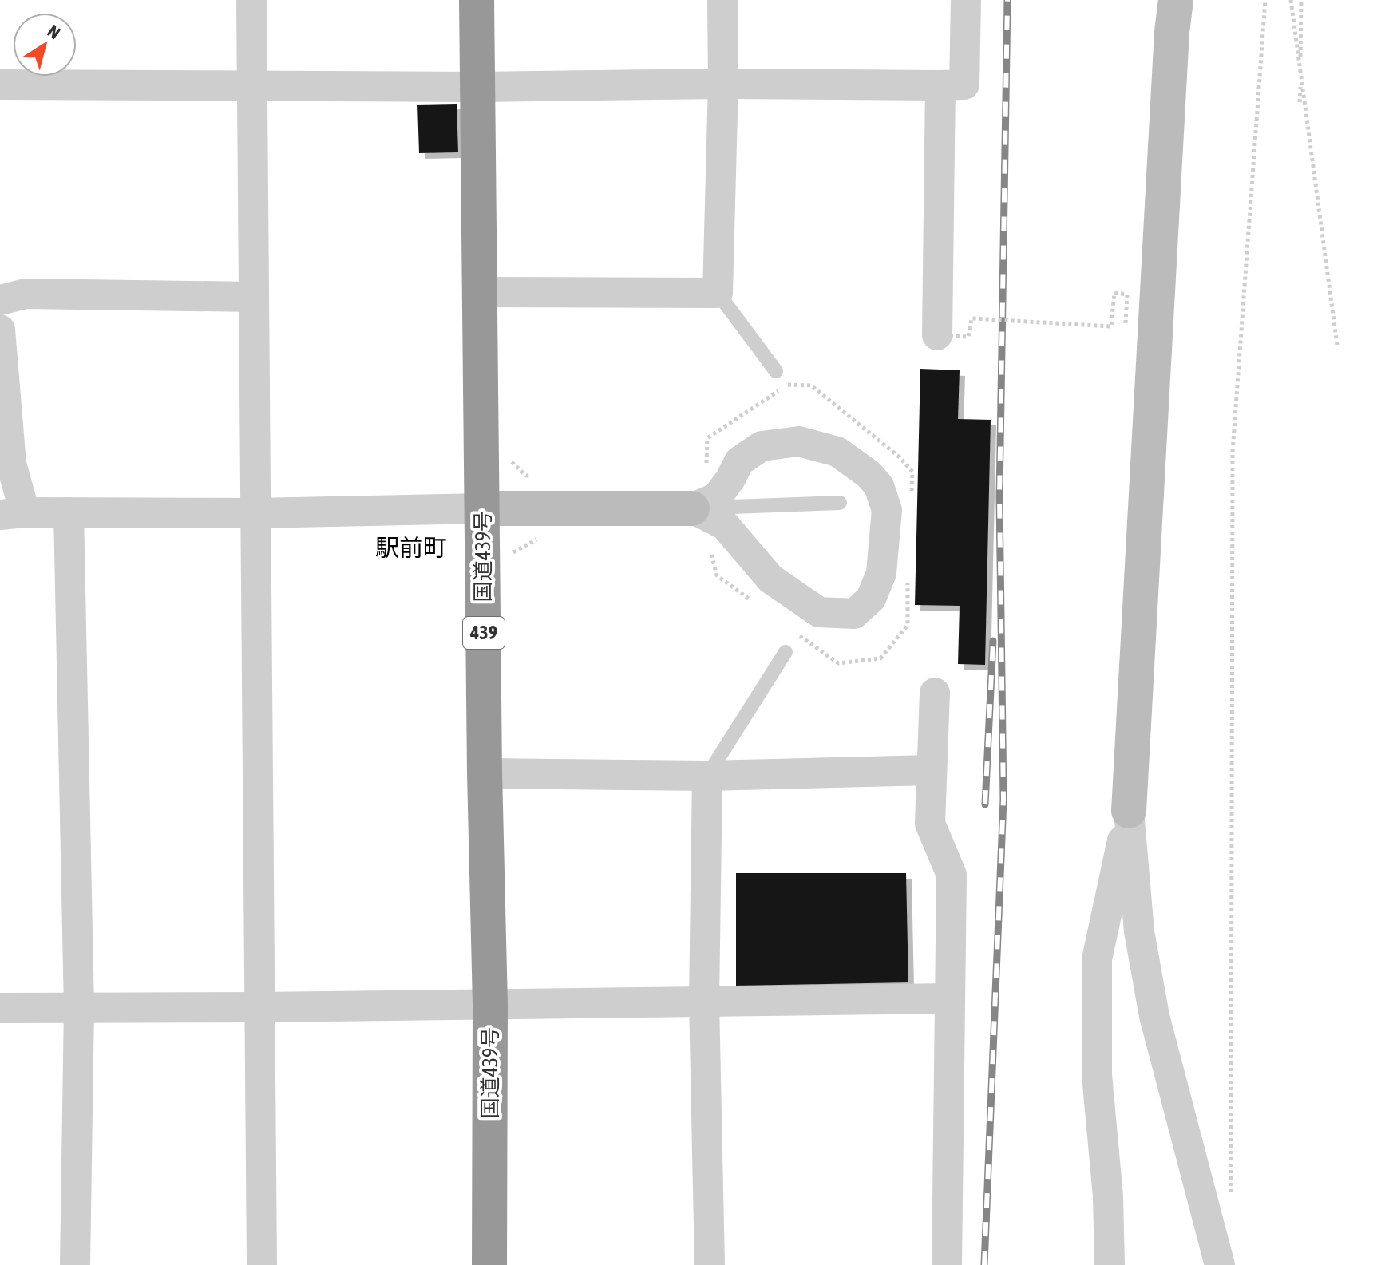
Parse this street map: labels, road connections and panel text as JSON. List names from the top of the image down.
{
  "streets": {
    "highway": ["国道439号", "439"]
  },
  "districts": ["駅前町"],
  "north": "top right"
}
